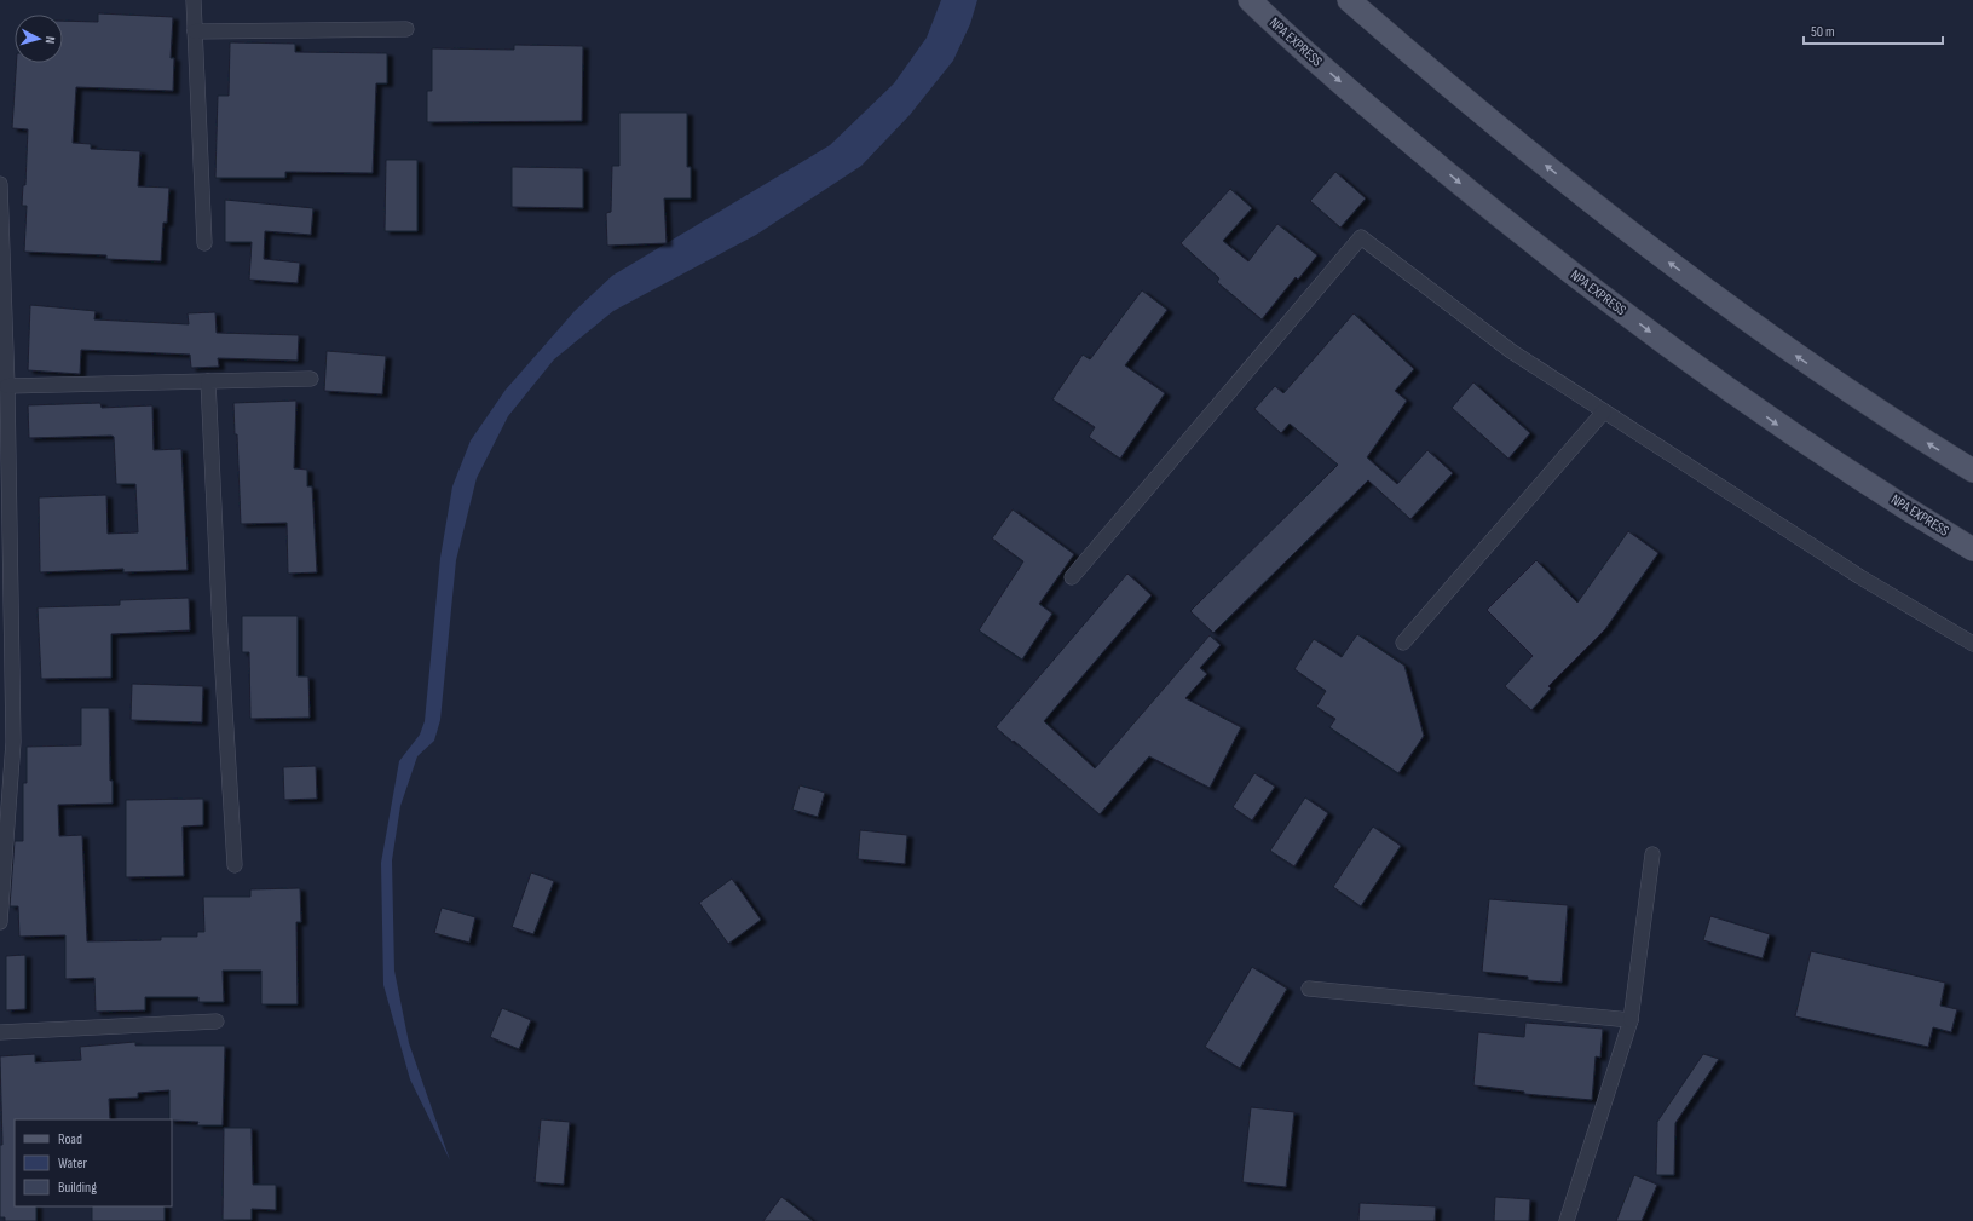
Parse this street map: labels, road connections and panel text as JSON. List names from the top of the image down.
{
  "streets": {
    "main road": ["NPA EXPRESS"]
  },
  "legend": ["Road", "Water", "Building"],
  "scale_bar": "50 m",
  "north": "right"
}
